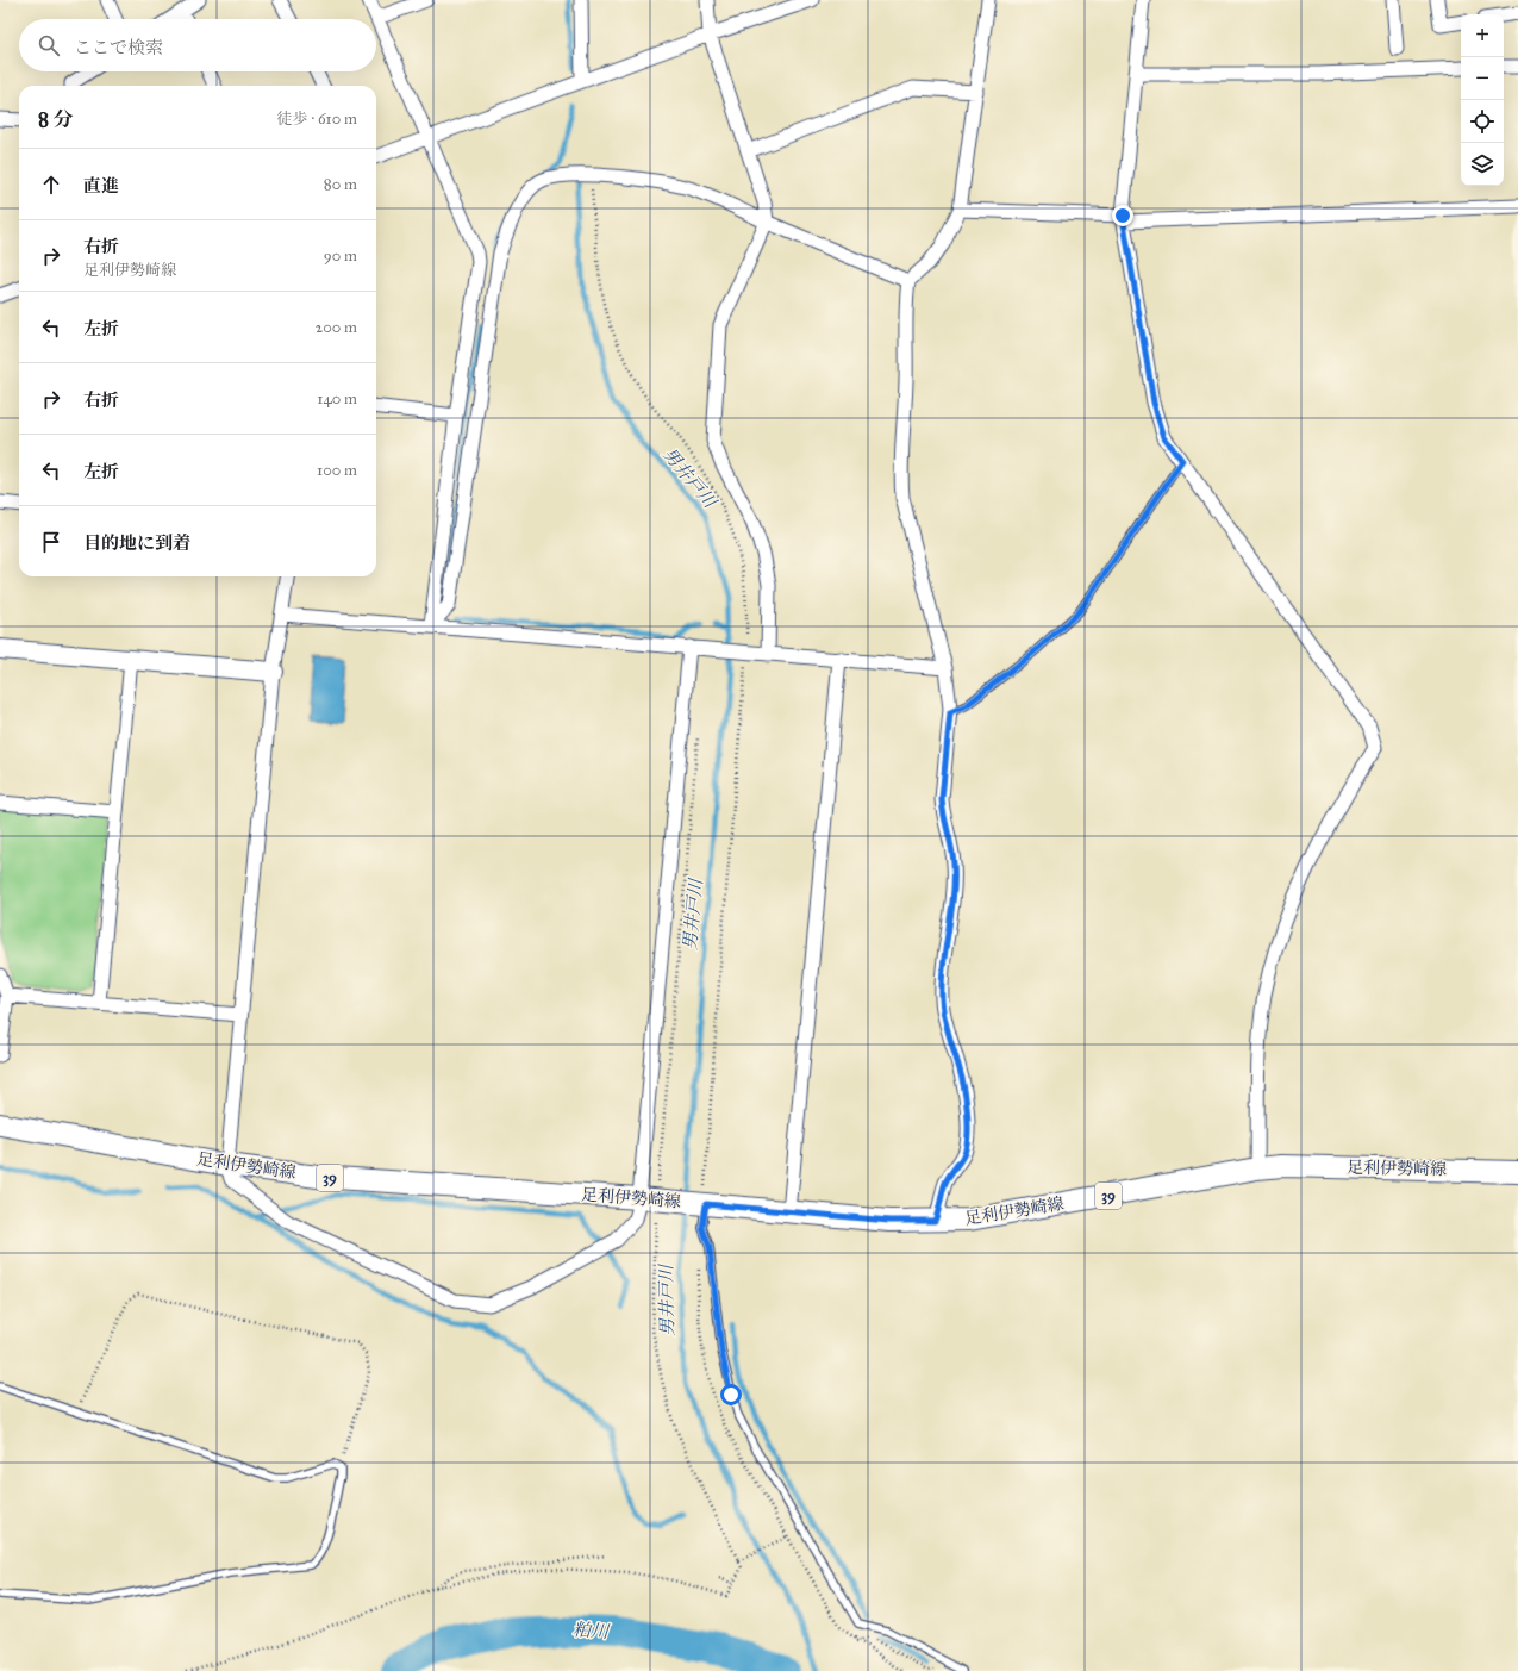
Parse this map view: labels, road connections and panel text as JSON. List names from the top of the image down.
{
  "streets": {
    "main road": ["足利伊勢崎線", "39"]
  },
  "water": ["男井戸川", "粕川"],
  "page": {
    "map_buttons": ["+", "−"],
    "search": "ここで検索",
    "heading": ["8 分", "徒歩 · 610 m"],
    "list": [
      ["直進", "80 m"],
      ["右折", "足利伊勢崎線", "90 m"],
      ["左折", "200 m"],
      ["右折", "140 m"],
      ["左折", "100 m"],
      "目的地に到着"
    ]
  }
}
